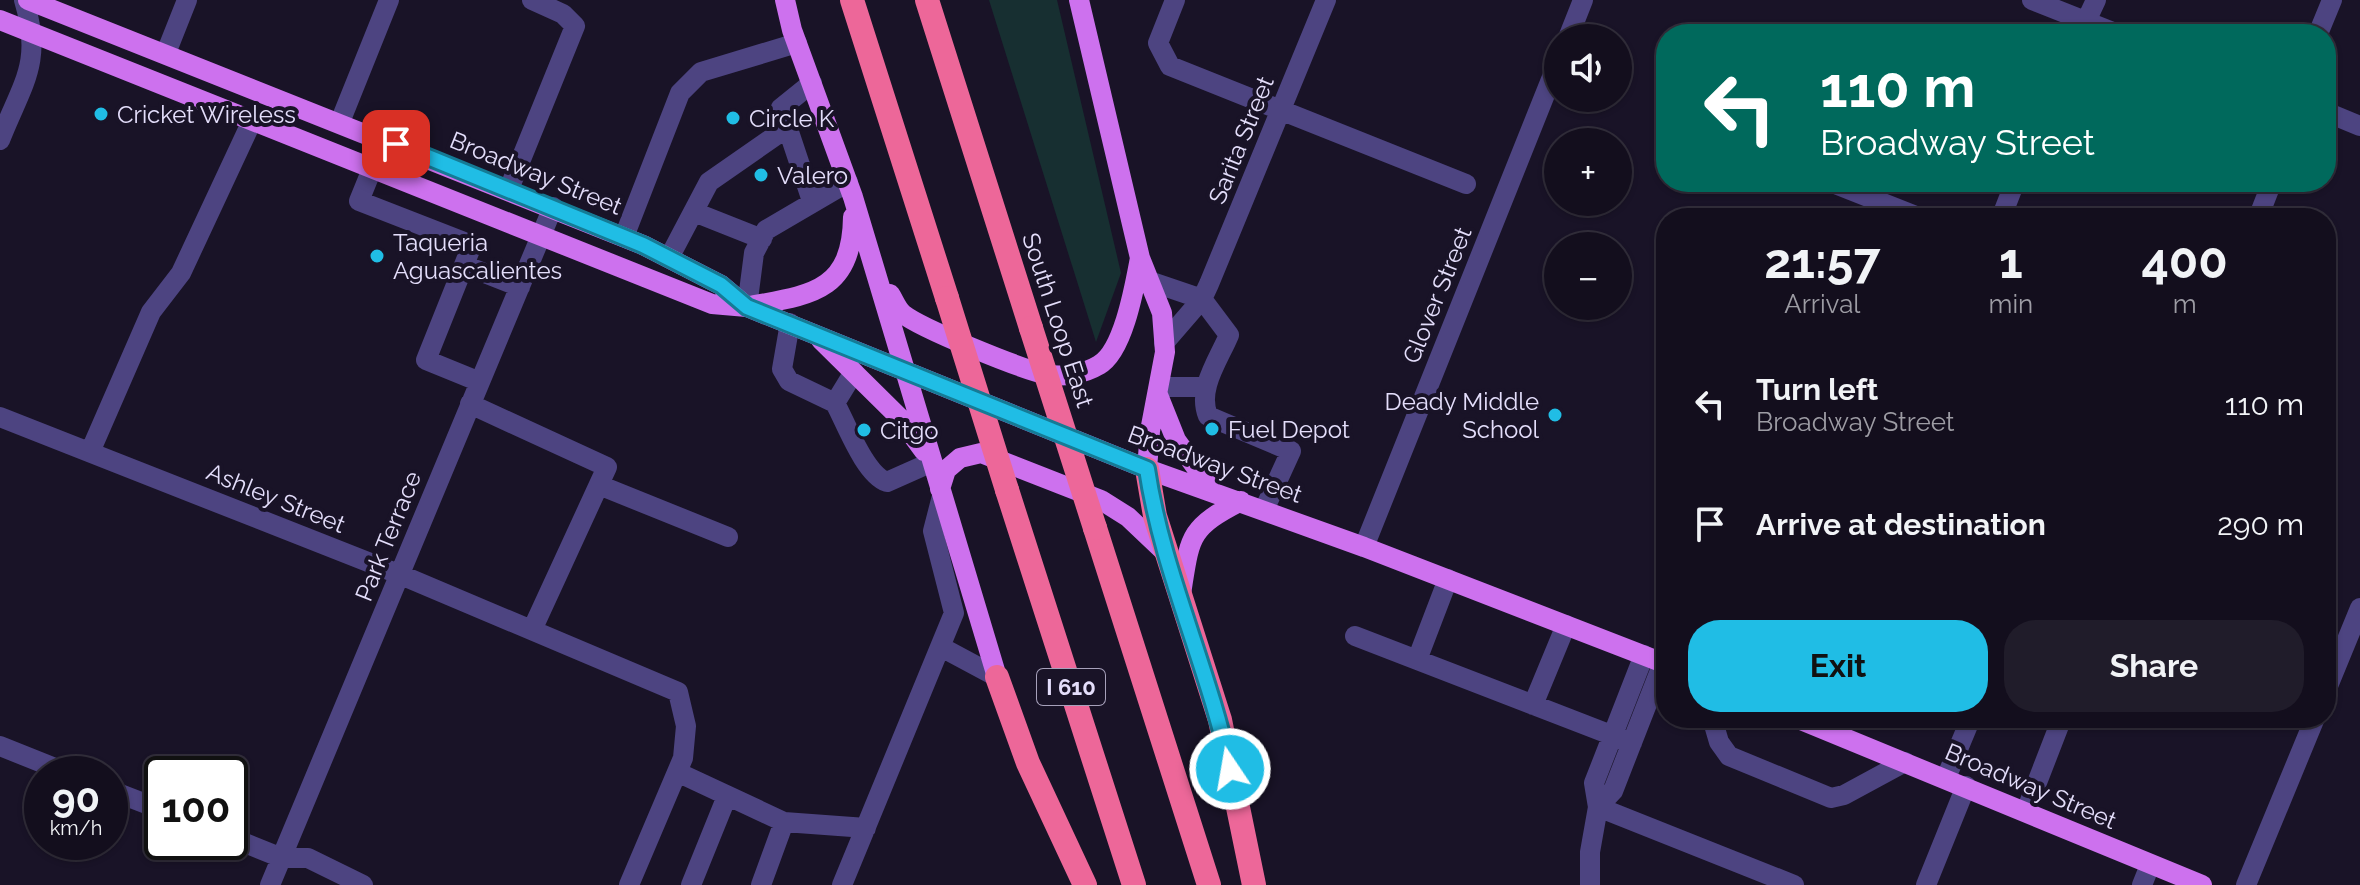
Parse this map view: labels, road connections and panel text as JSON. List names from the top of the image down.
{
  "streets": {
    "highway": ["South Loop East", "I 610"],
    "main road": ["Broadway Street"],
    "street": [
      "Sarita Street",
      "Glover Street",
      "Ashley Street",
      "Park Terrace"
    ]
  },
  "crossings": [
    ["Broadway Street", "Glover Street"],
    ["Broadway Street", "Park Terrace"],
    ["Ashley Street", "Park Terrace"]
  ],
  "places": [
    "Cricket Wireless",
    "Circle K",
    "Valero",
    "Taqueria Aguascalientes",
    "Deady Middle School",
    "Fuel Depot",
    "Citgo"
  ],
  "page": {
    "map_buttons": ["+", "−"],
    "turn": ["110 m", "Broadway Street"],
    "eta": [
      "21:57",
      "Arrival",
      "1",
      "min",
      "400",
      "m"
    ],
    "list": [
      {
        "name": "Turn left",
        "note": "Broadway Street",
        "value": "110 m"
      },
      {
        "name": "Arrive at destination",
        "value": "290 m"
      }
    ],
    "buttons": ["Exit", "Share"],
    "speed": "90 km/h",
    "limit": "100"
  }
}
